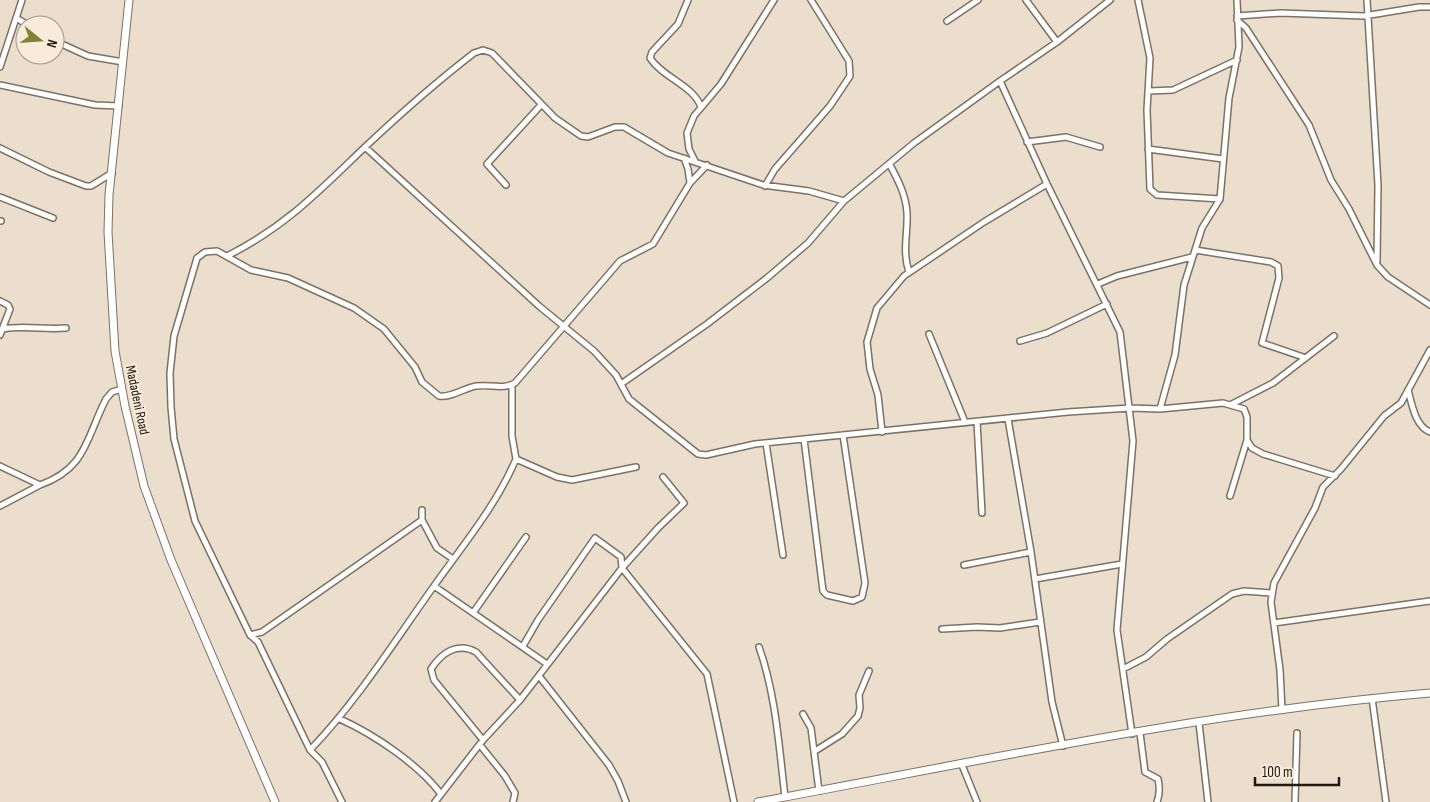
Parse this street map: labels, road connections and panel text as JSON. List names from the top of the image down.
{
  "streets": {
    "street": ["Madadeni Road"]
  },
  "scale_bar": "100 m",
  "north": "right"
}
